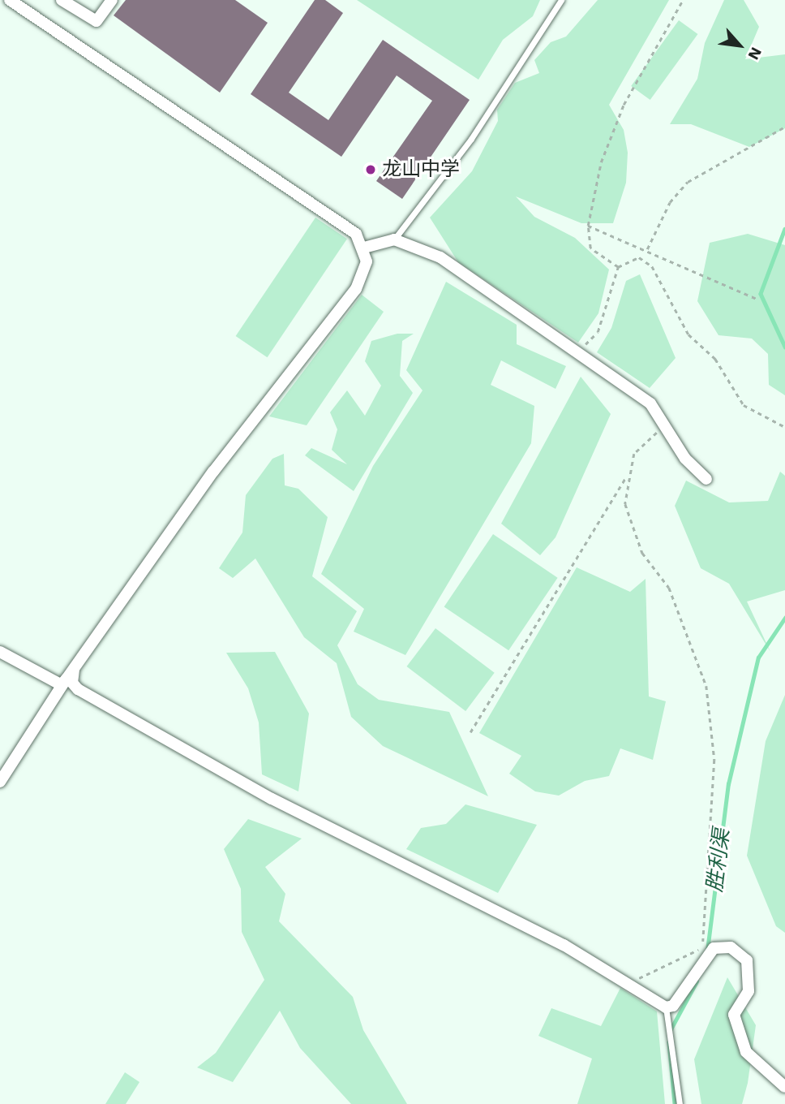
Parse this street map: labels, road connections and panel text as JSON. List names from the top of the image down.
{
  "water": ["胜利渠"],
  "places": ["龙山中学"],
  "north": "bottom right"
}
